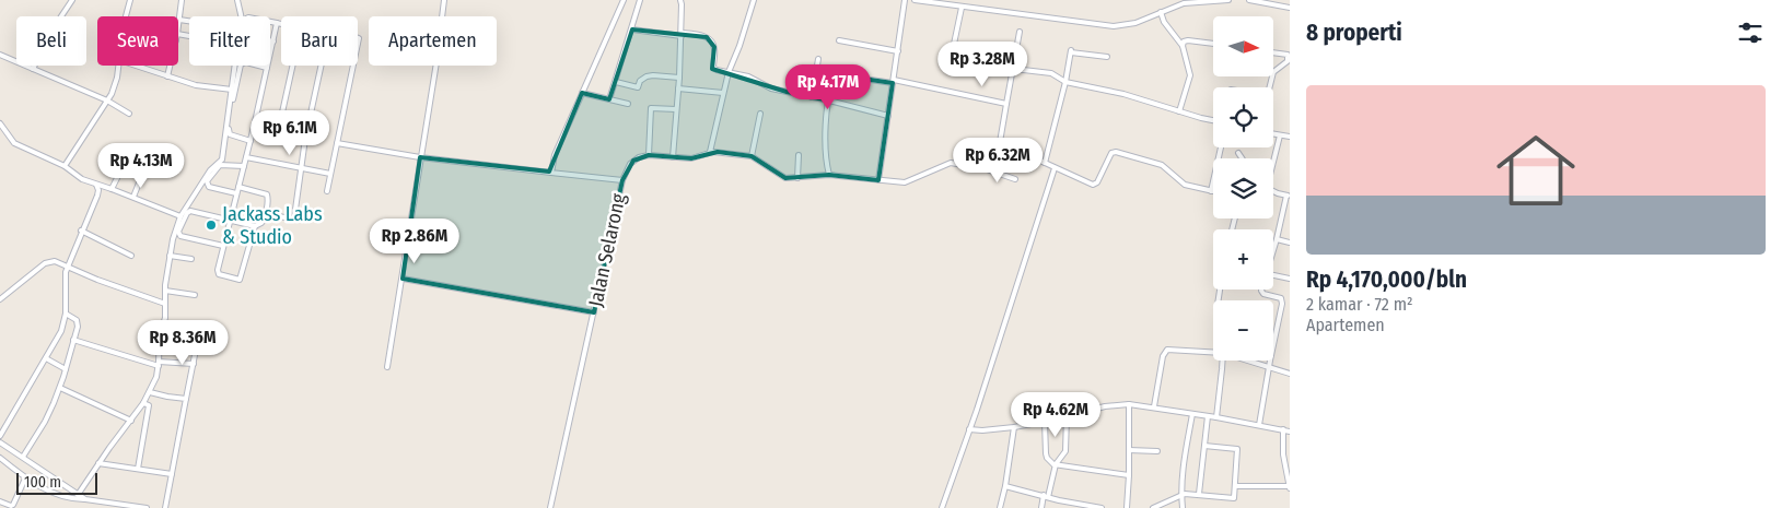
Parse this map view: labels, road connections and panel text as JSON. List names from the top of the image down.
{
  "streets": {
    "street": ["Jalan Selarong"]
  },
  "places": ["Jackass Labs & Studio"],
  "scale_bar": "100 m",
  "north": "right",
  "page": {
    "heading": "8 properti",
    "map_buttons": ["+", "−"],
    "chip": [
      "Beli",
      "Sewa",
      "Filter",
      "Baru",
      "Apartemen"
    ],
    "price": [
      "Rp 3.28M",
      "Rp 4.17M",
      "Rp 6.1M",
      "Rp 6.32M",
      "Rp 4.13M",
      "Rp 2.86M",
      "Rp 8.36M",
      "Rp 4.62M"
    ],
    "list": [
      {
        "name": "Rp 4,170,000/bln",
        "note": "2 kamar · 72 m² · Apartemen"
      }
    ],
    "scale": "100 m"
  }
}
